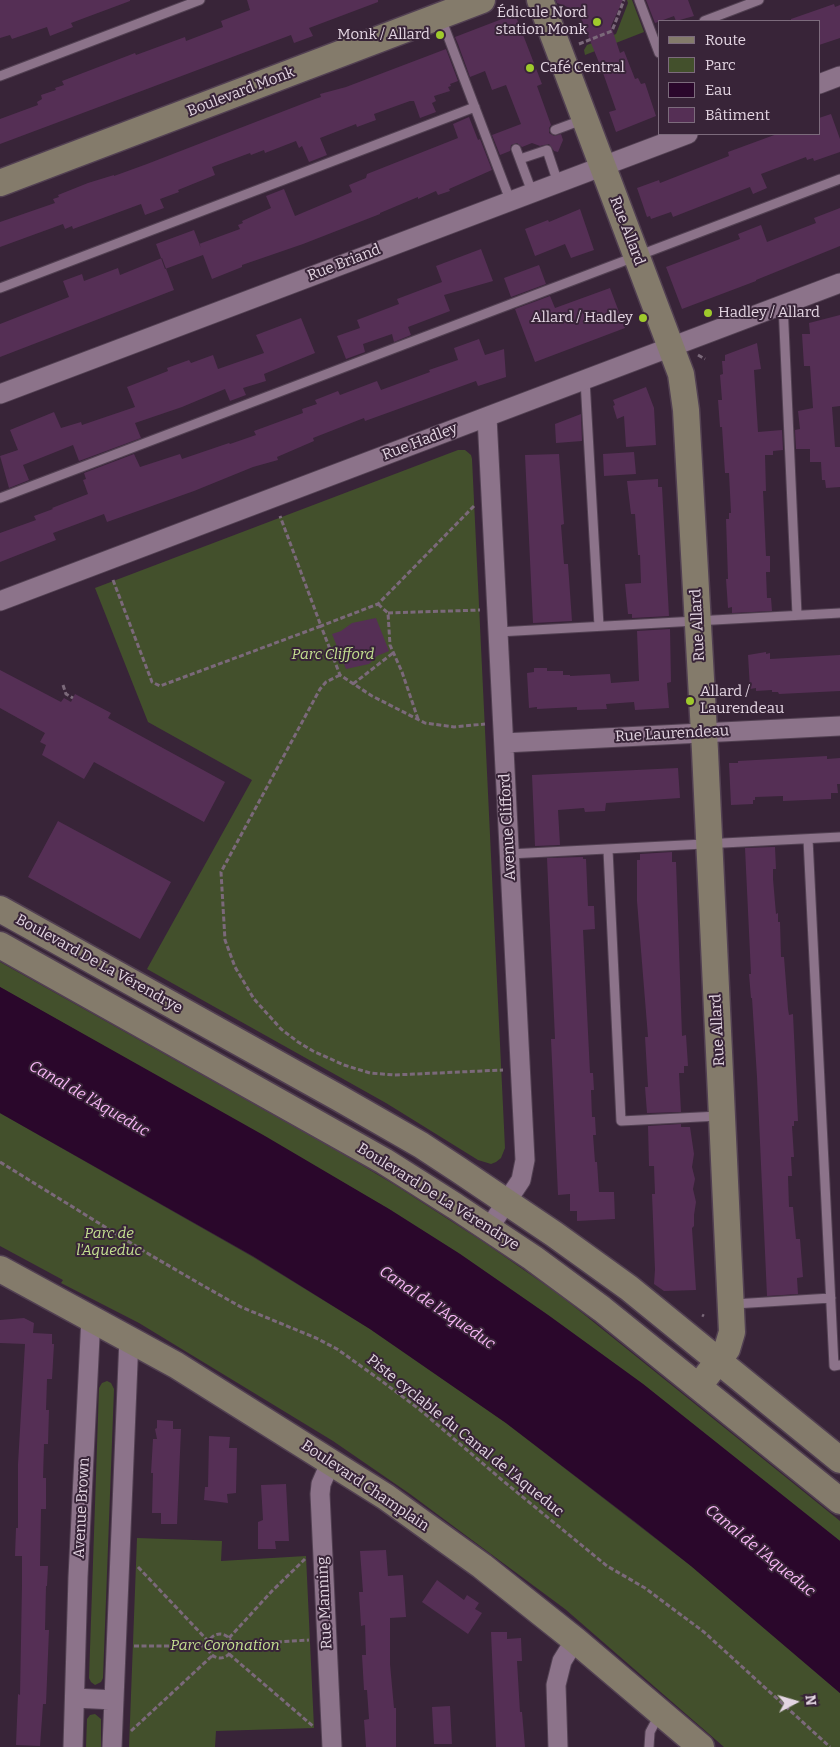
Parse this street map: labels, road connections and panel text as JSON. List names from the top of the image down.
{
  "streets": {
    "main road": [
      "Boulevard Monk",
      "Rue Allard",
      "Boulevard De La Vérendrye",
      "Boulevard Champlain"
    ],
    "street": [
      "Rue Briand",
      "Rue Hadley",
      "Rue Laurendeau",
      "Avenue Clifford",
      "Avenue Brown",
      "Rue Manning"
    ],
    "path": ["Piste cyclable du Canal de l'Aqueduc"]
  },
  "crossings": [
    ["Rue Allard", "Rue Briand"],
    ["Rue Allard", "Rue Hadley"],
    ["Rue Allard", "Rue Laurendeau"],
    ["Rue Allard", "Boulevard De La Vérendrye"],
    ["Rue Hadley", "Avenue Clifford"],
    ["Rue Laurendeau", "Avenue Clifford"],
    ["Avenue Clifford", "Boulevard De La Vérendrye"],
    ["Boulevard Champlain", "Avenue Brown"],
    ["Boulevard Champlain", "Rue Manning"]
  ],
  "water": ["Canal de l'Aqueduc"],
  "parks": ["Parc Clifford", "Parc de l'Aqueduc", "Parc Coronation"],
  "places": [
    "Édicule Nord station Monk",
    "Monk / Allard",
    "Café Central",
    "Hadley / Allard",
    "Allard / Hadley",
    "Allard / Laurendeau"
  ],
  "legend": [
    "Route",
    "Parc",
    "Eau",
    "Bâtiment"
  ],
  "north": "right"
}
